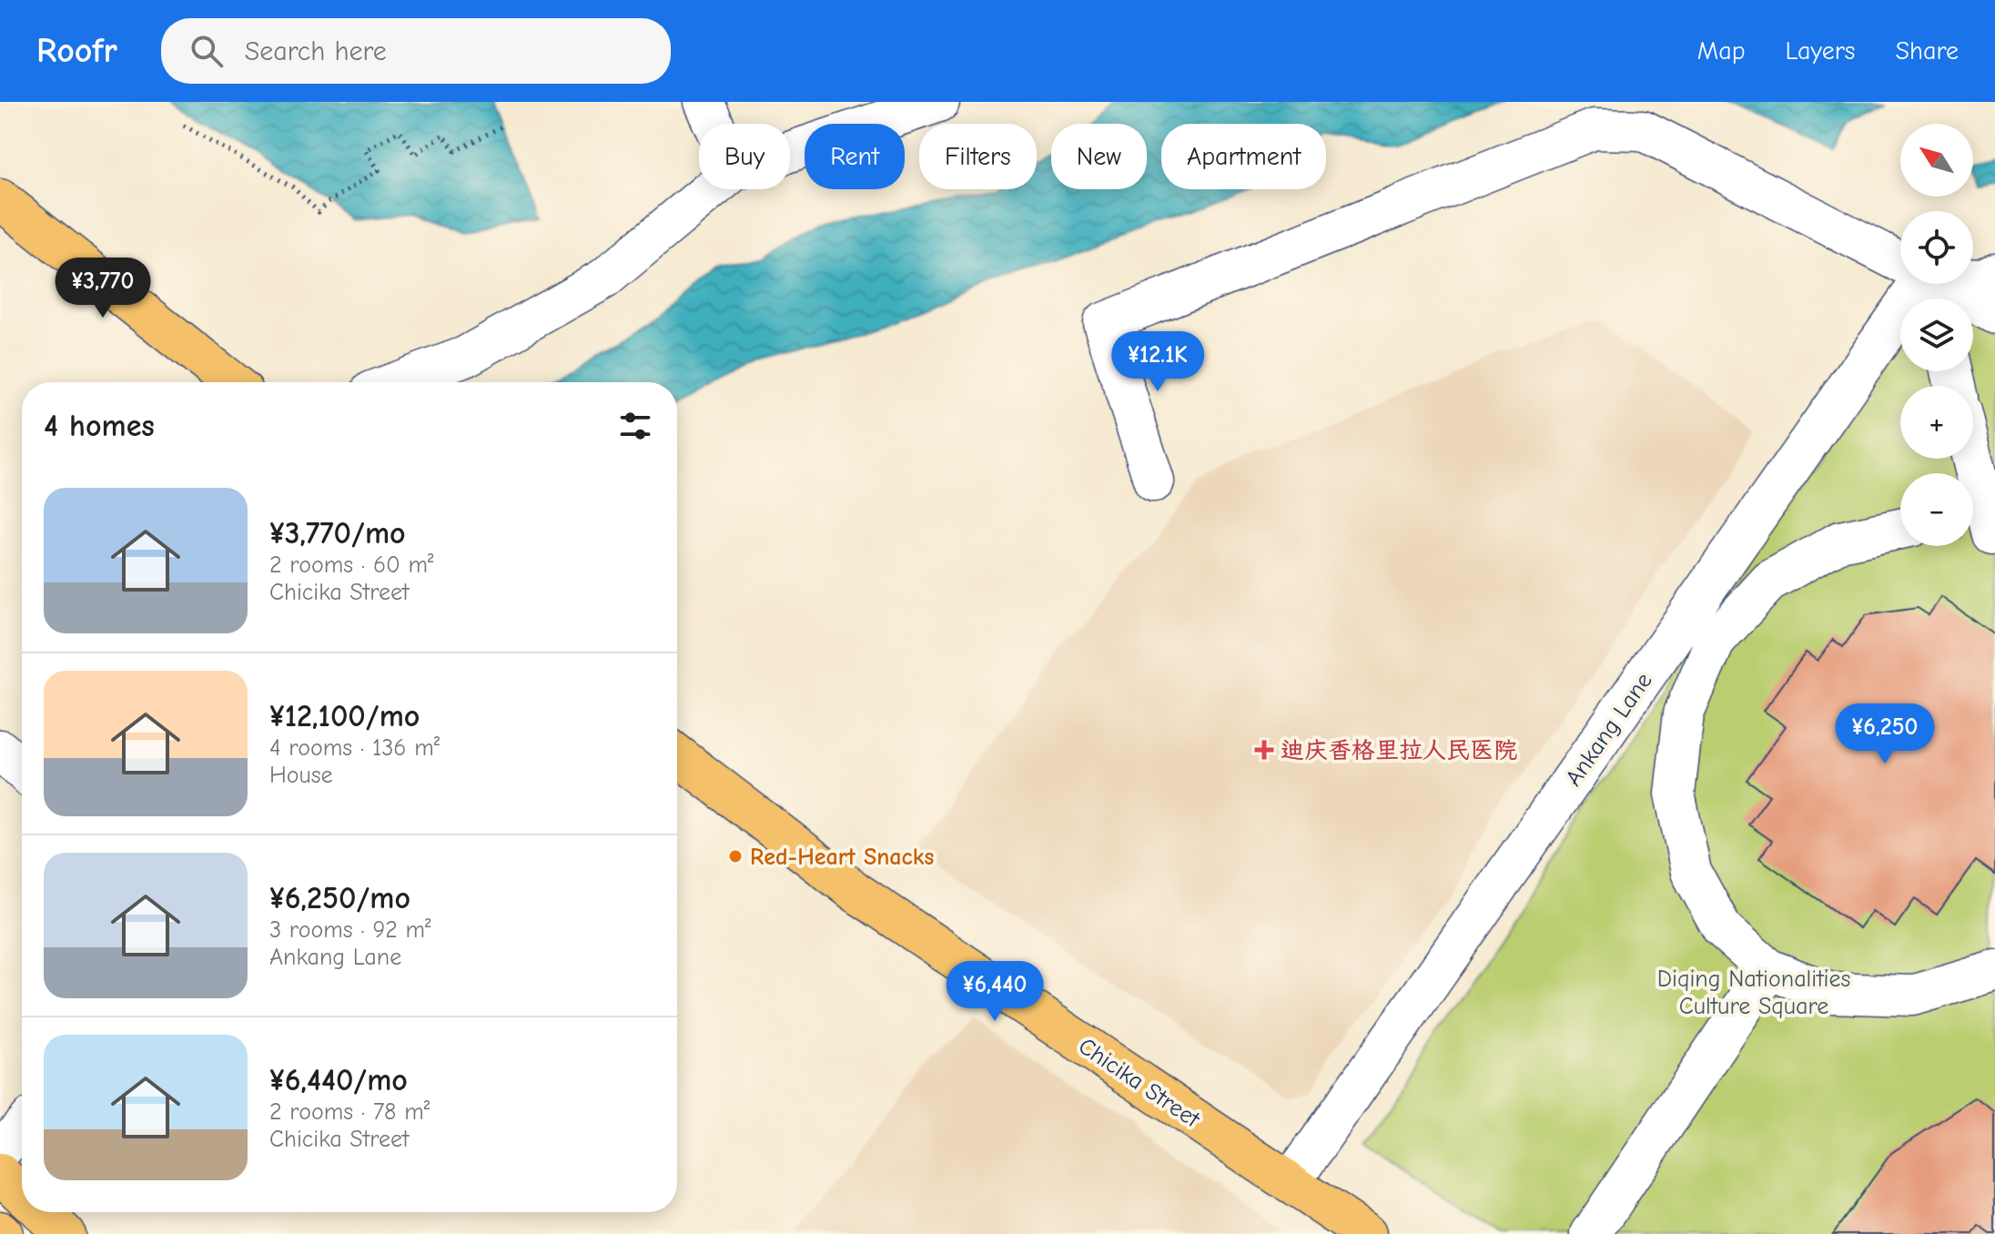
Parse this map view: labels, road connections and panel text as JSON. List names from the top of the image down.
{
  "streets": {
    "main road": ["Chicika Street"],
    "street": ["Ankang Lane"]
  },
  "crossings": [
    ["Ankang Lane", "Chicika Street"]
  ],
  "parks": ["Diqing Nationalities Culture Square"],
  "places": {
    "health": ["迪庆香格里拉人民医院"],
    "other": ["Red-Heart Snacks"]
  },
  "north": "top left",
  "page": {
    "header": "Roofr",
    "search": "Search here",
    "nav": ["Map", "Layers", "Share"],
    "map_buttons": ["+", "−"],
    "chip": [
      "Buy",
      "Rent",
      "Filters",
      "New",
      "Apartment"
    ],
    "price": [
      "¥3,770",
      "¥12.1K",
      "¥6,250",
      "¥6,440"
    ],
    "heading": "4 homes",
    "list": [
      {
        "name": "¥3,770/mo",
        "note": "2 rooms · 60 m² · Chicika Street"
      },
      {
        "name": "¥12,100/mo",
        "note": "4 rooms · 136 m² · House"
      },
      {
        "name": "¥6,250/mo",
        "note": "3 rooms · 92 m² · Ankang Lane"
      },
      {
        "name": "¥6,440/mo",
        "note": "2 rooms · 78 m² · Chicika Street"
      }
    ]
  }
}
